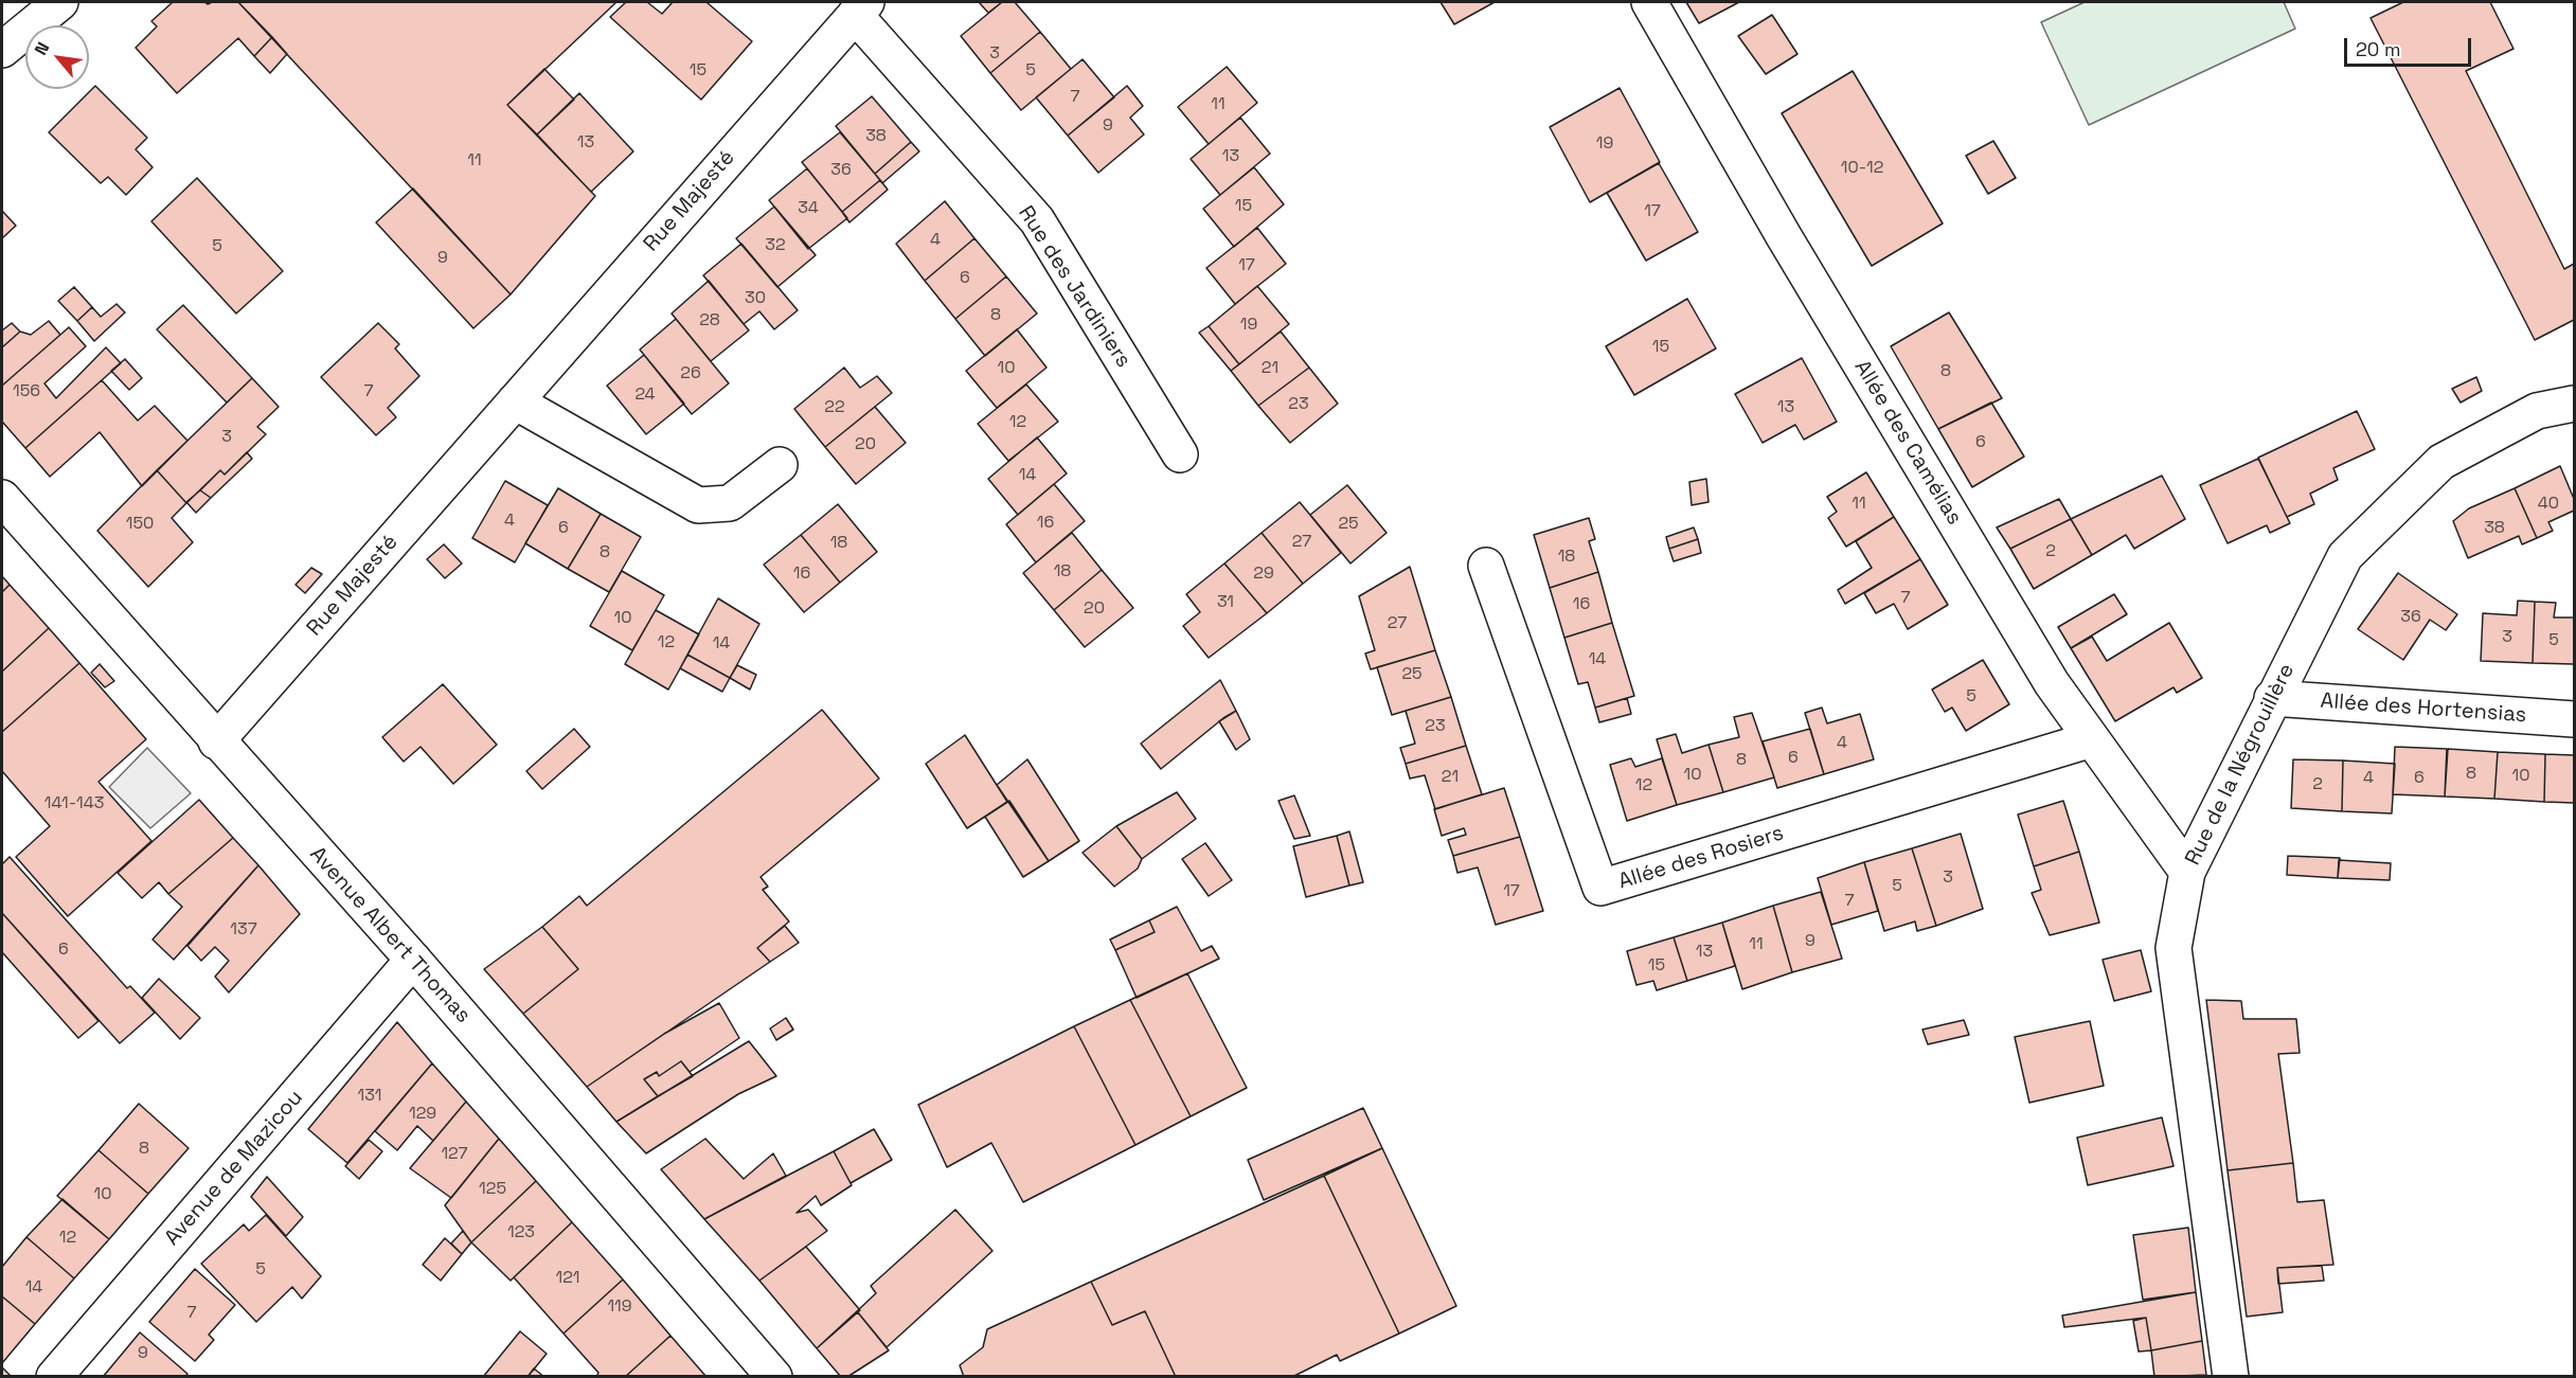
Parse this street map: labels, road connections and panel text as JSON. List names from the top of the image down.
{
  "streets": {
    "street": [
      "Rue Majesté",
      "Rue des Jardiniers",
      "Allée des Camélias",
      "Allée des Hortensias",
      "Rue de la Négrouillère",
      "Allée des Rosiers",
      "Avenue Albert Thomas",
      "Avenue de Mazicou"
    ]
  },
  "crossings": [
    ["Rue Majesté", "Rue des Jardiniers"],
    ["Rue Majesté", "Avenue Albert Thomas"],
    ["Allée des Camélias", "Rue de la Négrouillère"],
    ["Allée des Camélias", "Allée des Rosiers"],
    ["Allée des Hortensias", "Rue de la Négrouillère"],
    ["Avenue Albert Thomas", "Avenue de Mazicou"]
  ],
  "house_numbers": [
    "3",
    "15",
    "5",
    "7",
    "11",
    "9",
    "38",
    "13",
    "19",
    "13",
    "11",
    "10-12",
    "36",
    "15",
    "34",
    "17",
    "4",
    "32",
    "5",
    "9",
    "17",
    "6",
    "30",
    "8",
    "28",
    "19",
    "15",
    "10",
    "21",
    "8",
    "26",
    "156",
    "7",
    "24",
    "23",
    "22",
    "13",
    "12",
    "3",
    "6",
    "20",
    "14",
    "11",
    "40",
    "4",
    "16",
    "150",
    "25",
    "6",
    "38",
    "27",
    "18",
    "2",
    "8",
    "18",
    "18",
    "16",
    "29",
    "7",
    "31",
    "16",
    "20",
    "36",
    "10",
    "27",
    "3",
    "5",
    "12",
    "14",
    "14",
    "25",
    "5",
    "23",
    "4",
    "6",
    "8",
    "8",
    "10",
    "10",
    "21",
    "4",
    "6",
    "2",
    "12",
    "141-143",
    "3",
    "5",
    "17",
    "7",
    "137",
    "9",
    "11",
    "6",
    "13",
    "15",
    "131",
    "129",
    "8",
    "127",
    "125",
    "10",
    "123",
    "12",
    "5",
    "121",
    "14",
    "119",
    "7",
    "9"
  ],
  "scale_bar": "20 m",
  "north": "top left"
}
